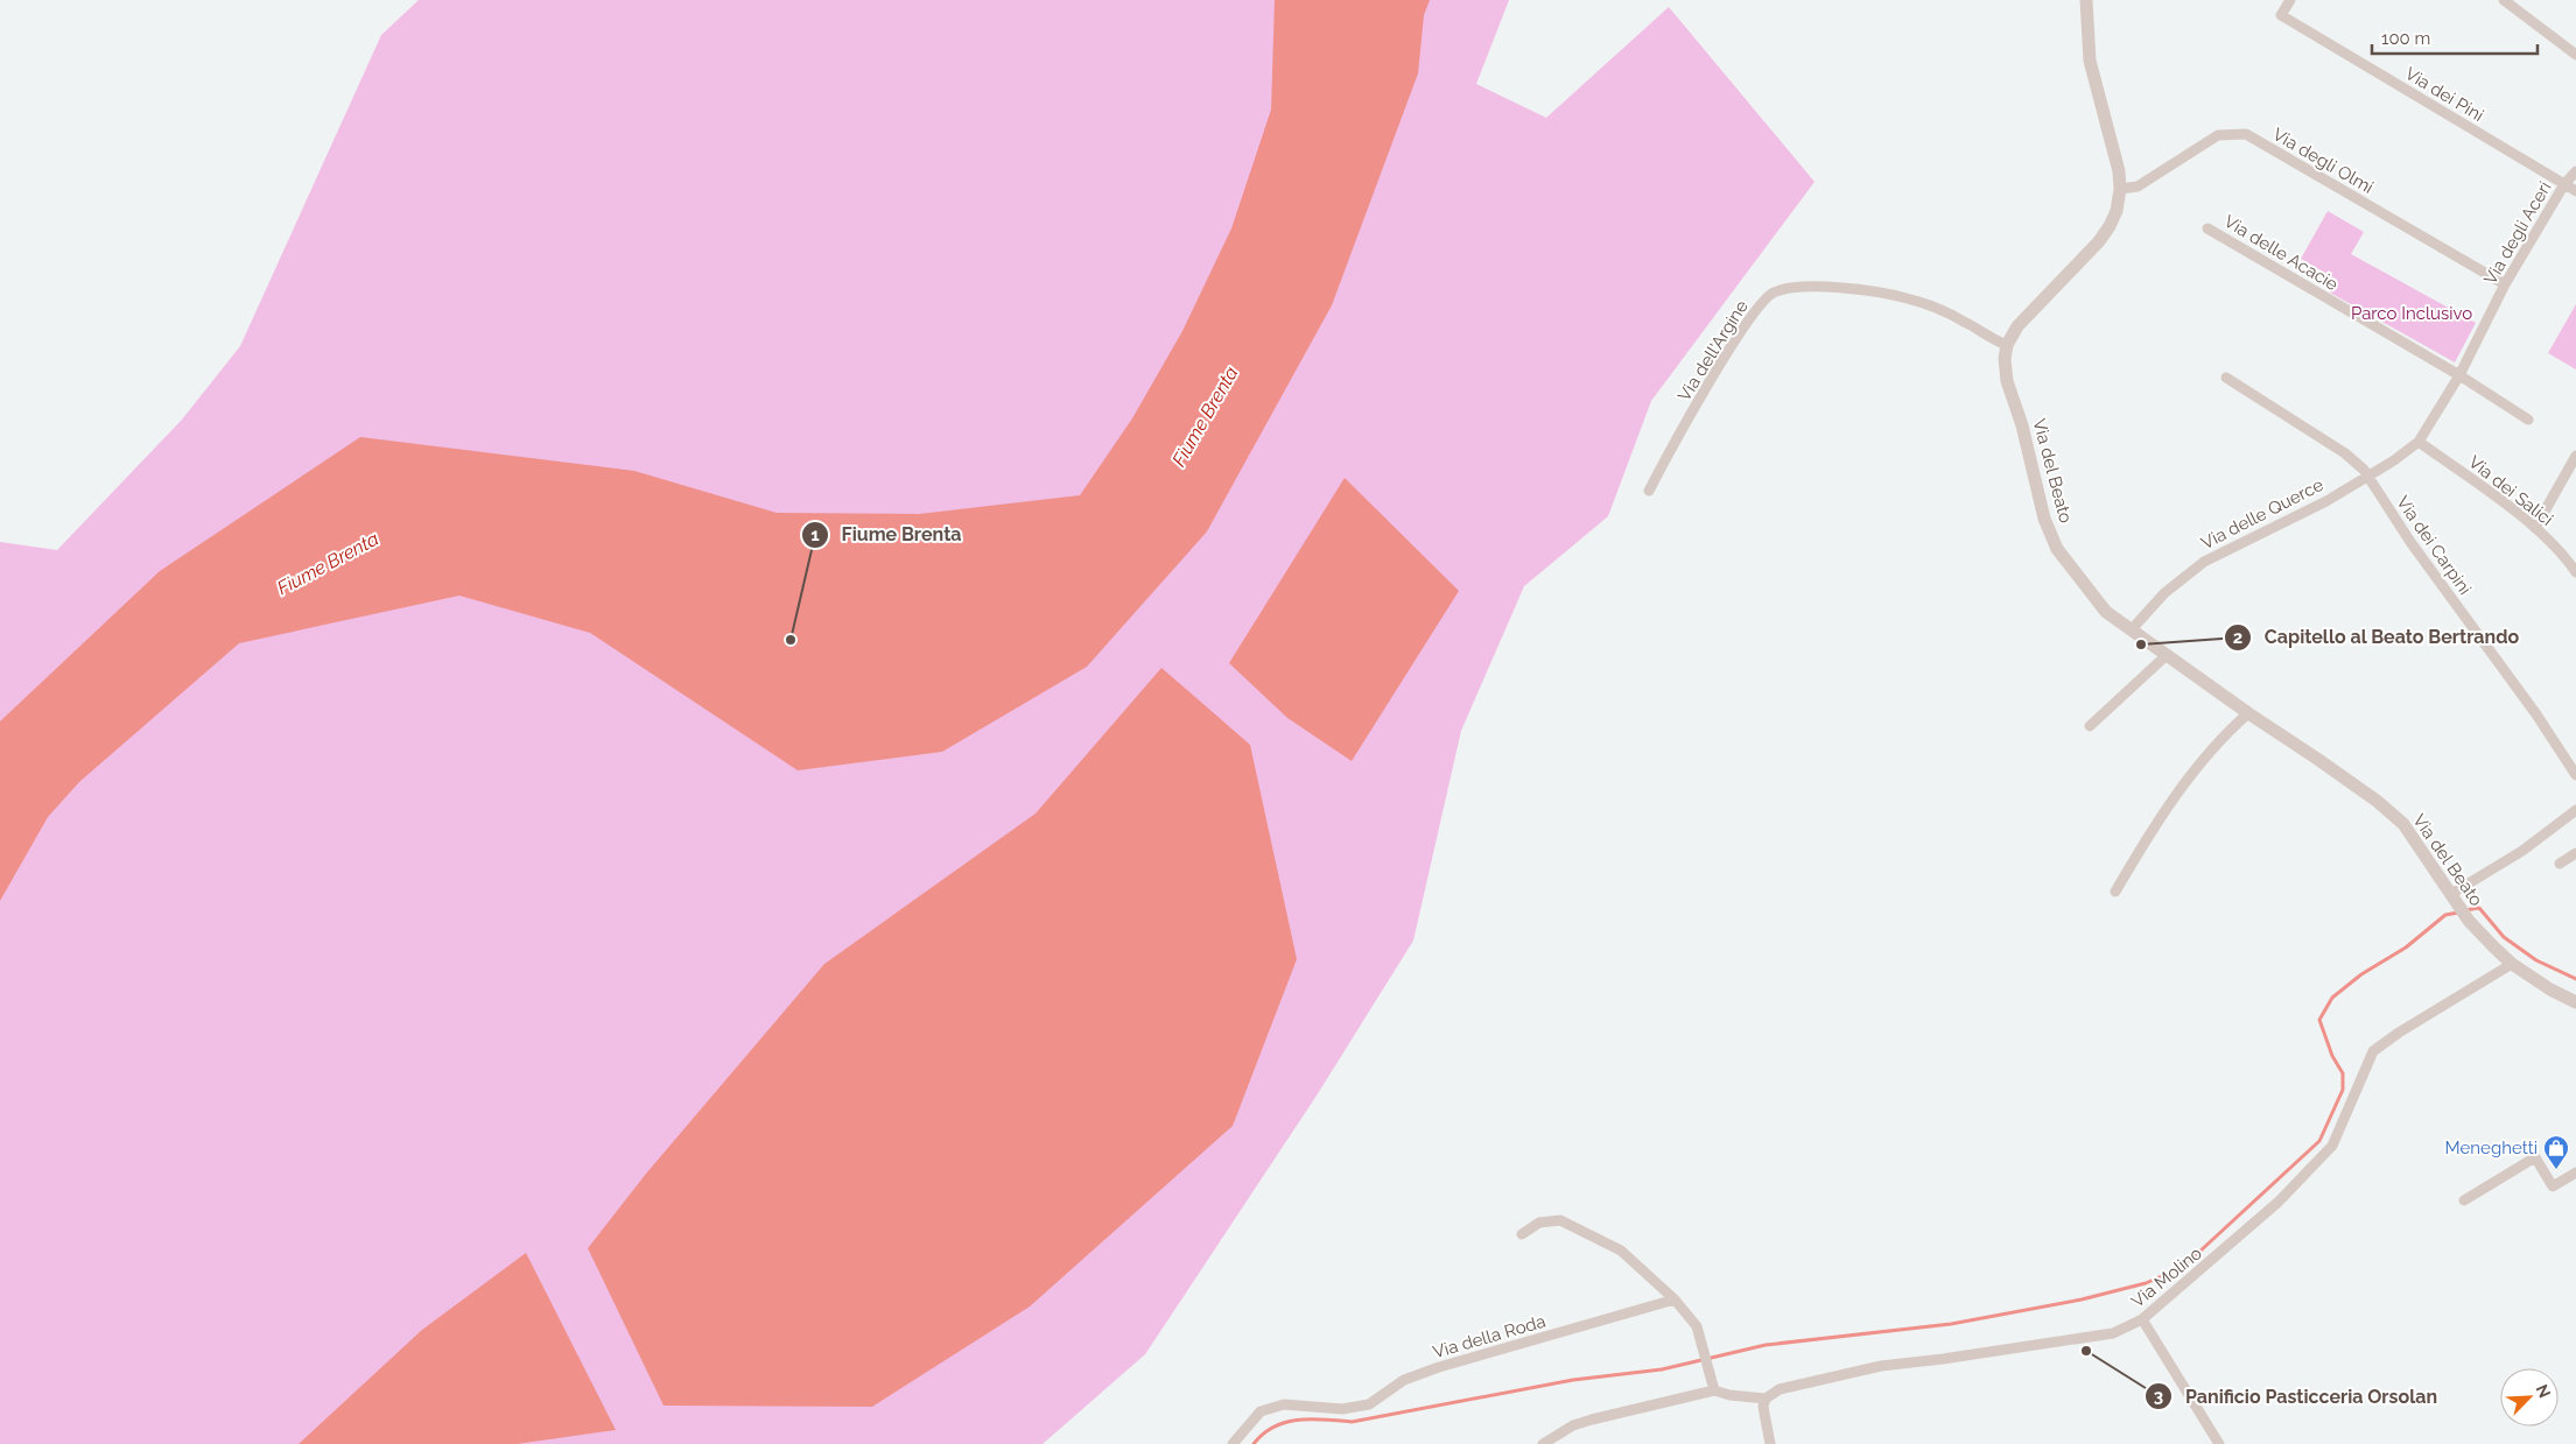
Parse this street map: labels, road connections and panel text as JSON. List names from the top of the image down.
{
  "streets": {
    "street": [
      "Via dei Pini",
      "Via degli Olmi",
      "Via degli Aceri",
      "Via delle Acacie",
      "Via dell'Argine",
      "Via del Beato",
      "Via dei Salici",
      "Via delle Querce",
      "Via dei Carpini",
      "Via Molino",
      "Via della Roda"
    ]
  },
  "crossings": [
    ["Via dei Pini", "Via degli Aceri"],
    ["Via degli Olmi", "Via degli Aceri"],
    ["Via degli Aceri", "Via delle Acacie"],
    ["Via degli Aceri", "Via dei Salici"],
    ["Via degli Aceri", "Via delle Querce"],
    ["Via dell'Argine", "Via del Beato"],
    ["Via del Beato", "Via delle Querce"],
    ["Via del Beato", "Via Molino"],
    ["Via dei Salici", "Via delle Querce"],
    ["Via delle Querce", "Via dei Carpini"]
  ],
  "water": ["Fiume Brenta"],
  "parks": ["Parco Inclusivo"],
  "places": {
    "other": ["Fiume Brenta", "Capitello al Beato Bertrando", "Panificio Pasticceria Orsolan"],
    "shop": ["Meneghetti"]
  },
  "scale_bar": "100 m",
  "north": "top right"
}
